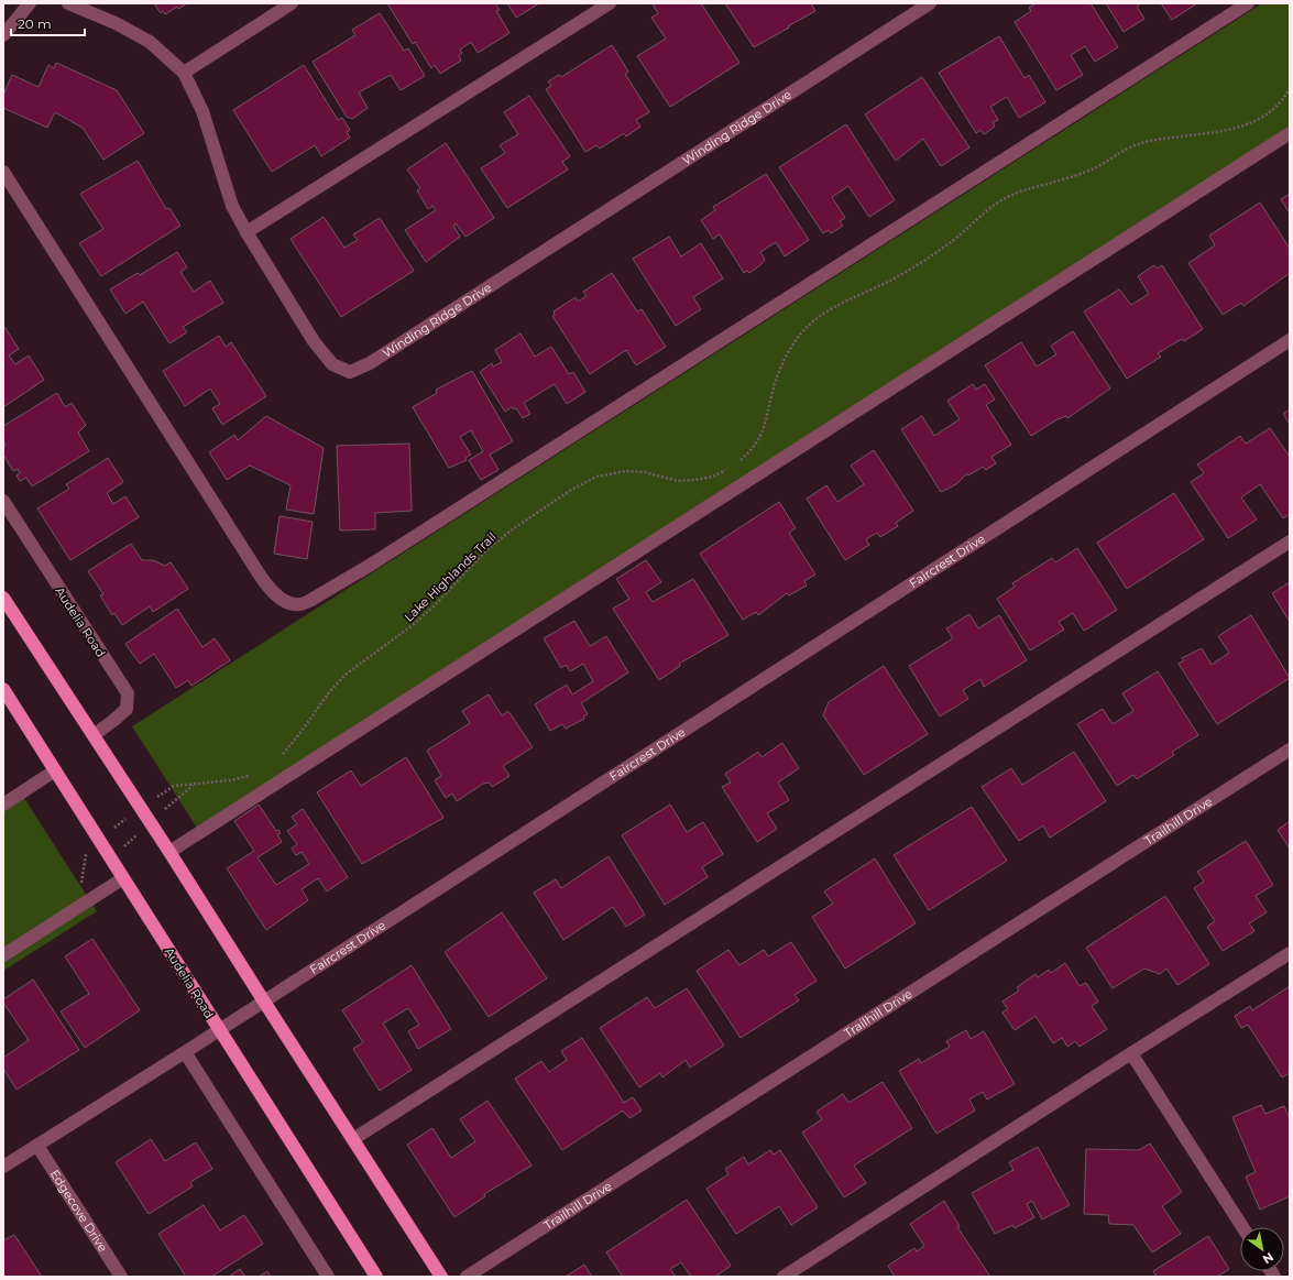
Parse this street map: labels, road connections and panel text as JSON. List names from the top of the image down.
{
  "streets": {
    "main road": ["Audelia Road"],
    "street": [
      "Winding Ridge Drive",
      "Faircrest Drive",
      "Trailhill Drive",
      "Edgecove Drive"
    ],
    "path": ["Lake Highlands Trail"]
  },
  "crossings": [
    ["Faircrest Drive", "Audelia Road"],
    ["Faircrest Drive", "Edgecove Drive"]
  ],
  "scale_bar": "20 m",
  "north": "bottom right"
}
